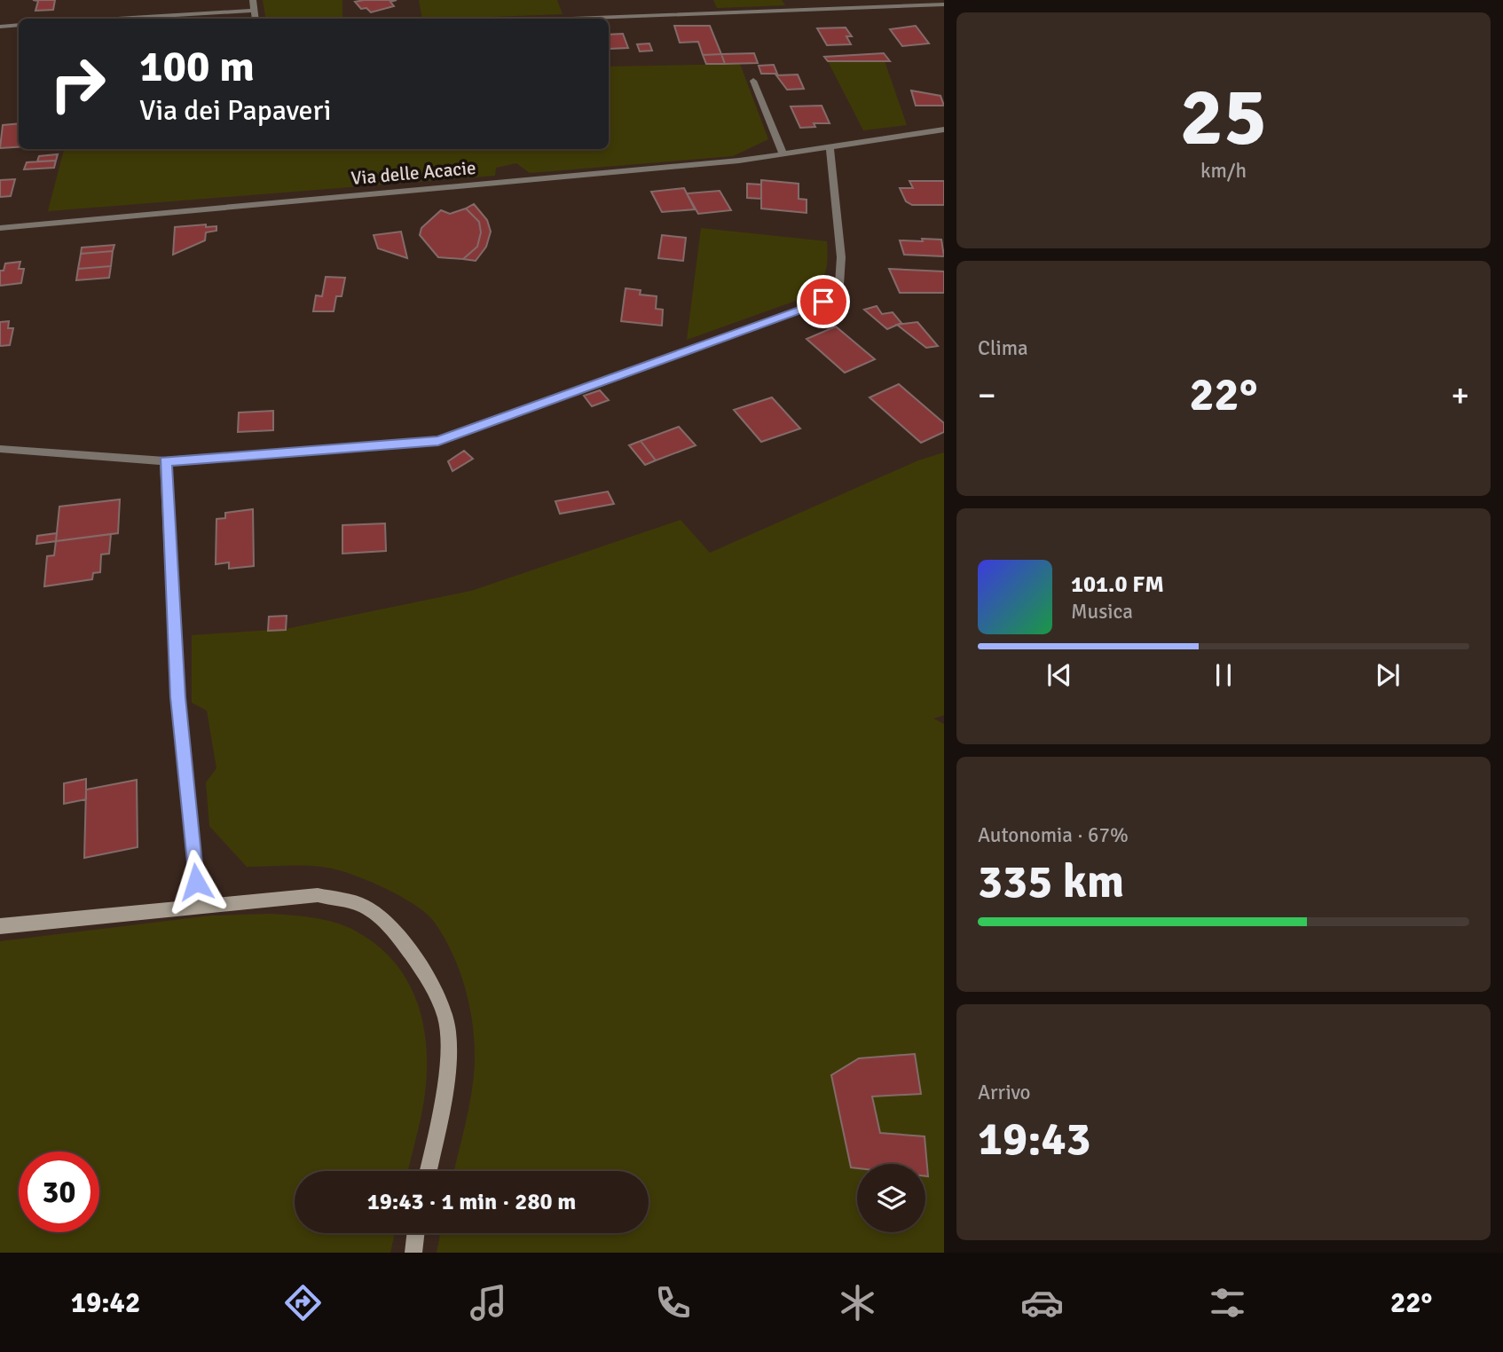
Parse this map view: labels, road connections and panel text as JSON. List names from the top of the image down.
{
  "streets": {
    "street": ["Via delle Acacie"]
  },
  "page": {
    "tile": [
      ["25", "km/h"],
      "Clima",
      ["Autonomia · 67%", "335 km"],
      ["Arrivo", "19:43"]
    ],
    "turn": ["100 m", "Via dei Papaveri"],
    "heat": ["−", "22°", "+"],
    "song": ["101.0 FM", "Musica"],
    "limit": "30",
    "trip": "19:43 · 1 min · 280 m",
    "tabs": ["19:42", "22°"]
  }
}
